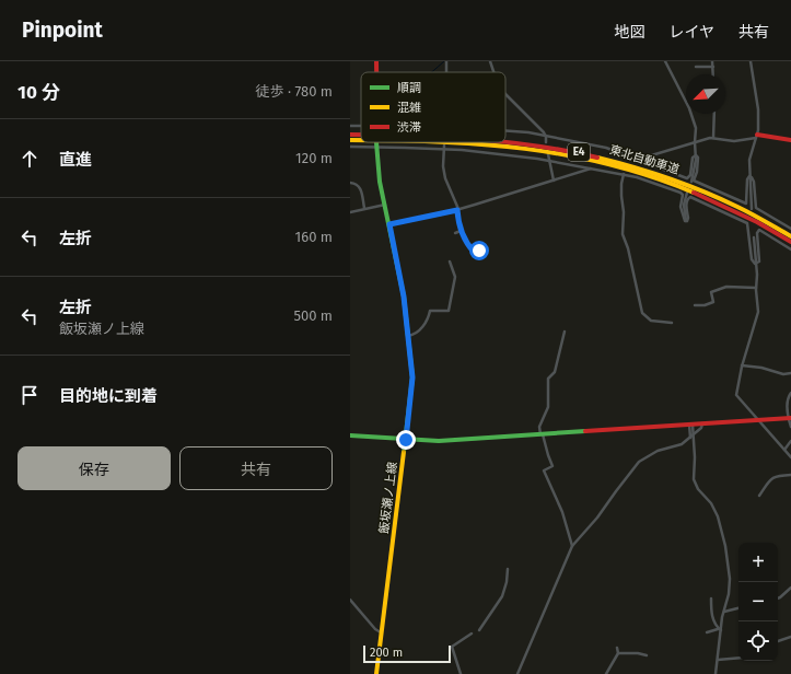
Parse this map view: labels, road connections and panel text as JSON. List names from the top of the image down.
{
  "streets": {
    "main road": ["E4", "東北自動車道", "飯坂瀬ノ上線"]
  },
  "legend": ["順調", "混雑", "渋滞"],
  "scale_bar": "200 m",
  "north": "bottom left",
  "page": {
    "header": "Pinpoint",
    "nav": ["地図", "レイヤ", "共有"],
    "heading": ["10 分", "徒歩 · 780 m"],
    "list": [
      ["直進", "120 m"],
      ["左折", "160 m"],
      ["左折", "飯坂瀬ノ上線", "500 m"],
      "目的地に到着"
    ],
    "buttons": ["保存", "共有"],
    "map_buttons": ["+", "−"],
    "scale": "200 m"
  }
}
